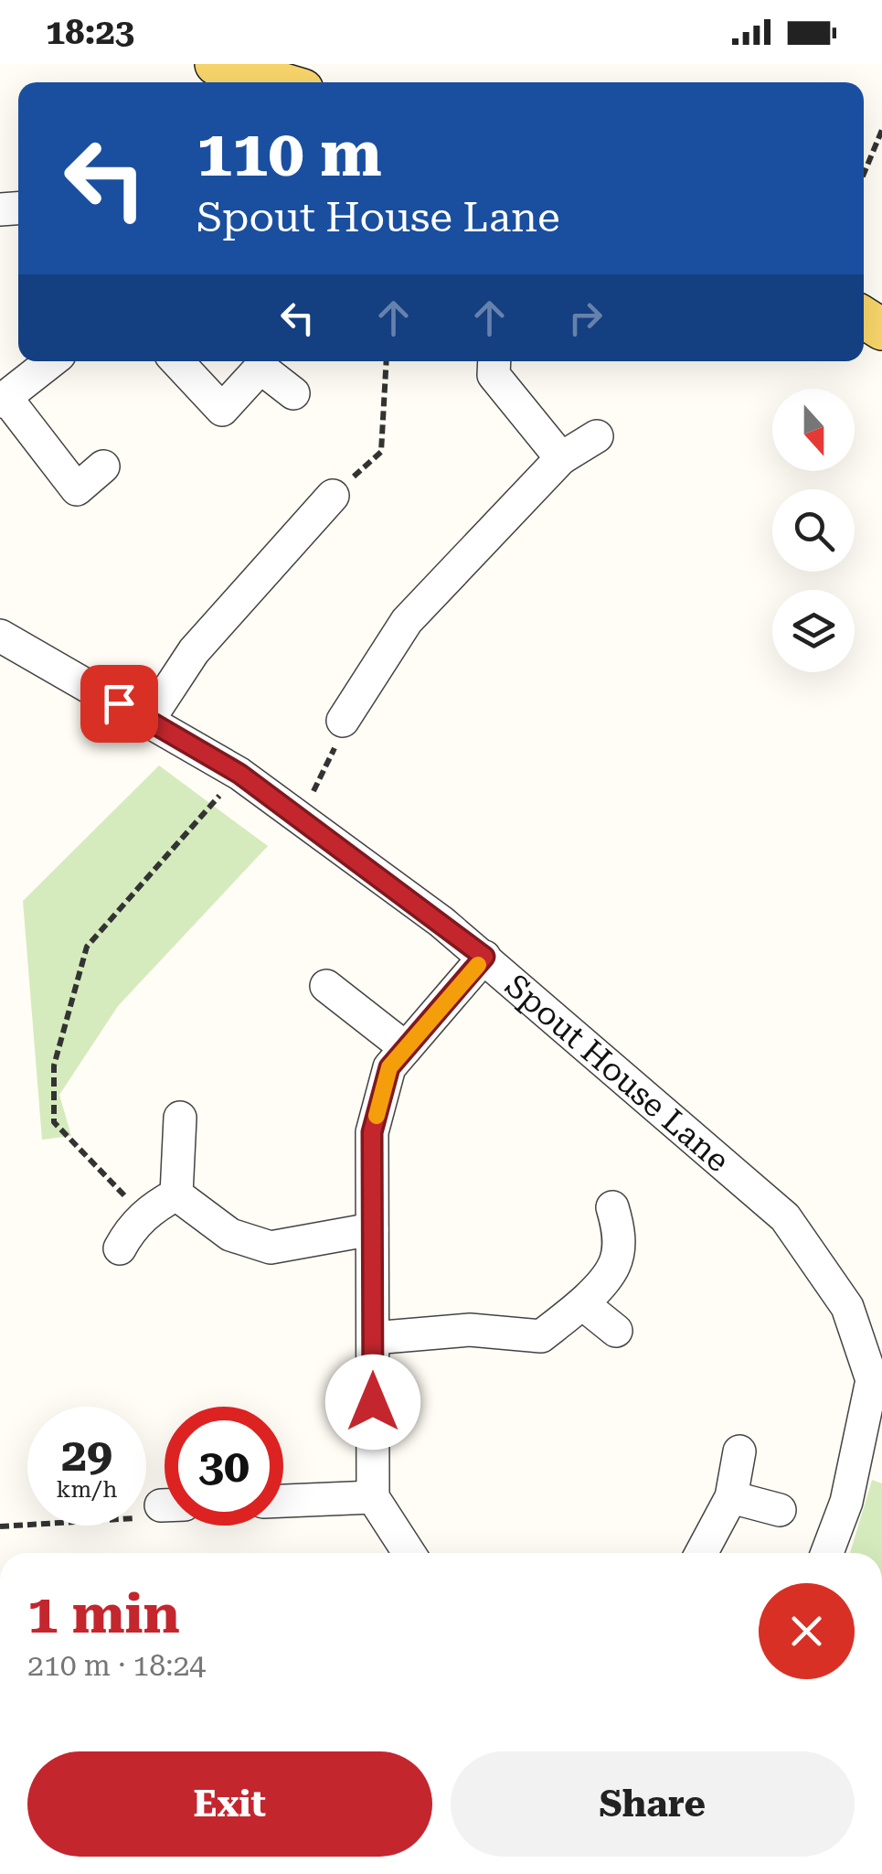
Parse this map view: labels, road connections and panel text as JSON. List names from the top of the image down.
{
  "streets": {
    "street": ["Spout House Lane"]
  },
  "north": "bottom",
  "page": {
    "status": "18:23",
    "turn": ["110 m", "Spout House Lane"],
    "speed": "29 km/h",
    "limit": "30",
    "heading": ["1 min", "210 m · 18:24"],
    "buttons": ["Exit", "Share"]
  }
}
